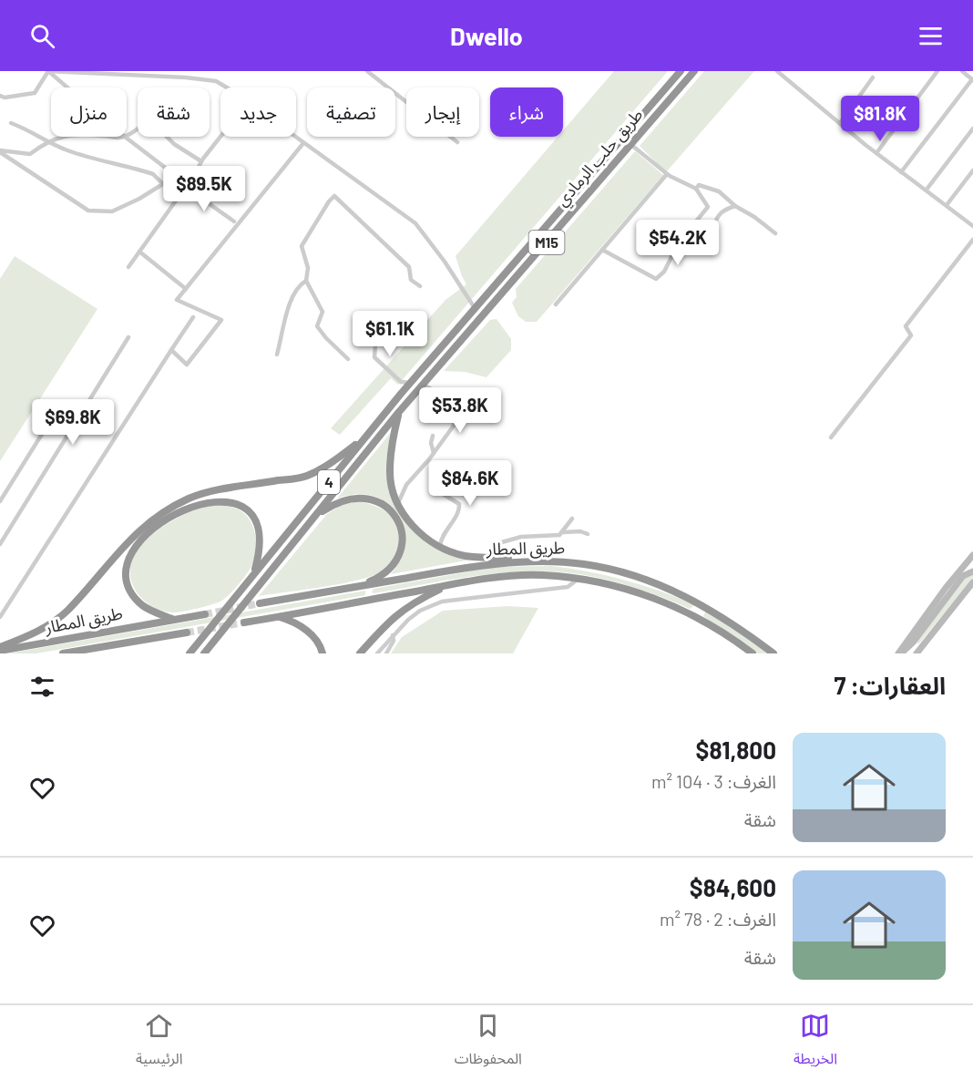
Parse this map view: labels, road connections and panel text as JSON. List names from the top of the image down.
{
  "streets": {
    "highway": [
      "طريق حلب الرمادي",
      "M15",
      "4",
      "طريق المطار"
    ]
  },
  "crossings": [
    ["طريق حلب الرمادي", "4"]
  ],
  "page": {
    "header": "Dwello",
    "chip": [
      "شراء",
      "إيجار",
      "تصفية",
      "جديد",
      "شقة",
      "منزل"
    ],
    "price": [
      "$81.8K",
      "$89.5K",
      "$54.2K",
      "$61.1K",
      "$53.8K",
      "$69.8K",
      "$84.6K"
    ],
    "heading": "العقارات: 7",
    "list": [
      {
        "name": "$81,800",
        "note": "الغرف: 3 · 104 m² · شقة"
      },
      {
        "name": "$84,600",
        "note": "الغرف: 2 · 78 m² · شقة"
      }
    ],
    "tabs": ["الخريطة", "المحفوظات", "الرئيسية"]
  }
}
